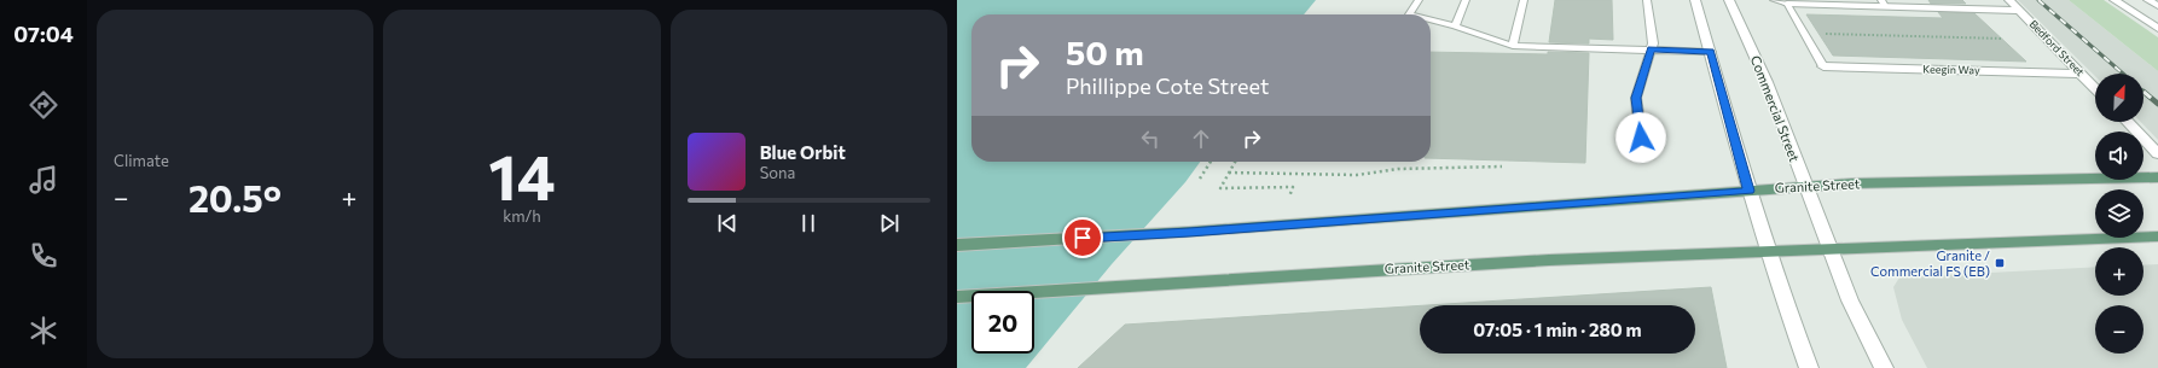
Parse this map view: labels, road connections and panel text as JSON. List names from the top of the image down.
{
  "streets": {
    "main road": ["Granite Street"],
    "street": ["Bedford Street", "Keegin Way", "Commercial Street"]
  },
  "crossings": [
    ["Bedford Street", "Keegin Way"],
    ["Commercial Street", "Granite Street"]
  ],
  "places": {
    "transit": ["Granite / Commercial FS (EB)"]
  },
  "north": "top right",
  "page": {
    "tabs": "07:04",
    "tile": [
      "Climate",
      ["14", "km/h"]
    ],
    "turn": ["50 m", "Phillippe Cote Street"],
    "map_buttons": ["+", "−"],
    "song": ["Blue Orbit", "Sona"],
    "heat": ["−", "20.5°", "+"],
    "limit": "20",
    "trip": "07:05 · 1 min · 280 m"
  }
}
